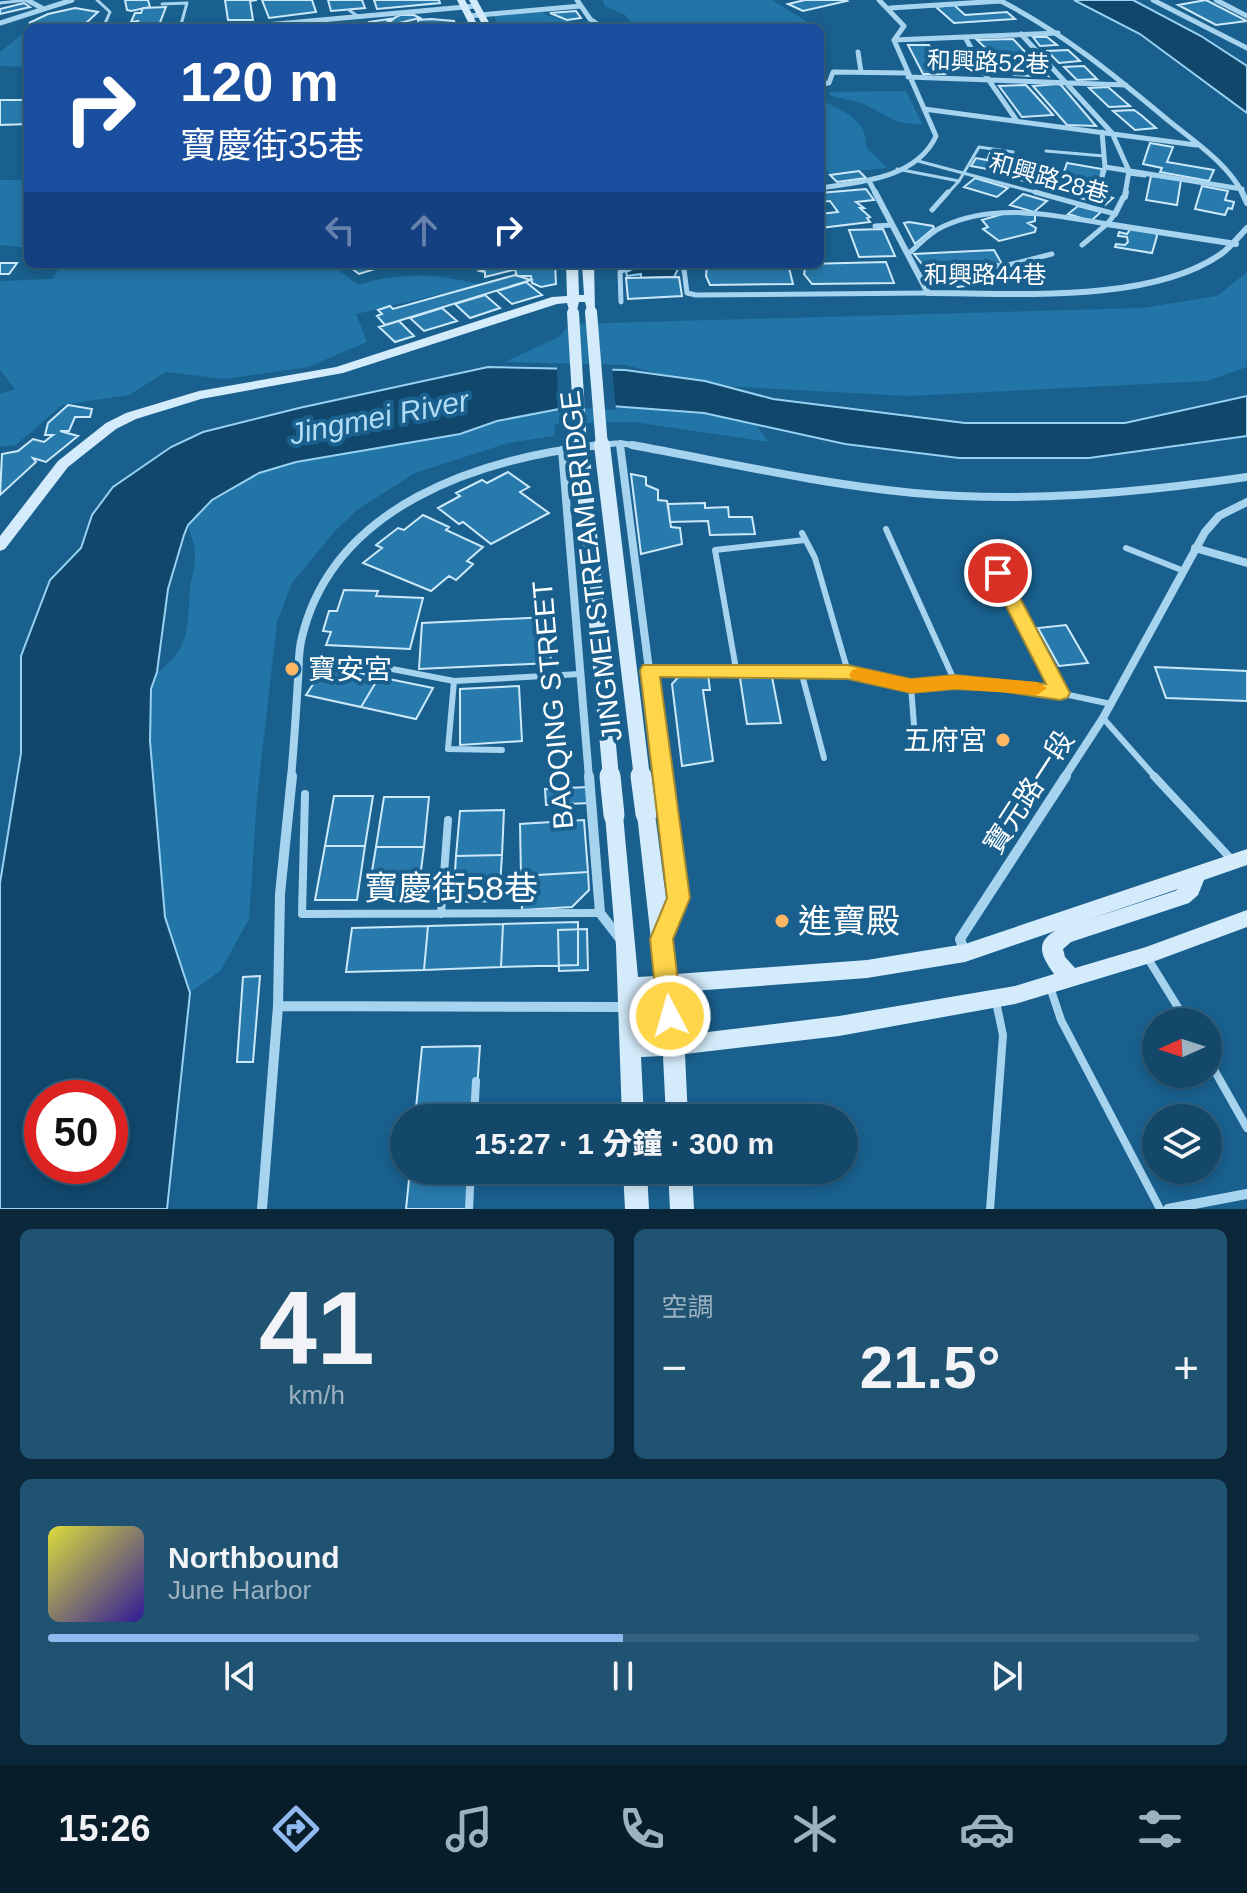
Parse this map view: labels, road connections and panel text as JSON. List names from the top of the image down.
{
  "streets": {
    "main road": ["JINGMEI STREAM BRIDGE", "BAOQING STREET"],
    "street": ["和興路52巷", "和興路44巷", "寶元路一段"],
    "lane": ["和興路28巷", "寶慶街58巷"]
  },
  "crossings": [
    ["JINGMEI STREAM BRIDGE", "BAOQING STREET"],
    ["BAOQING STREET", "寶慶街58巷"]
  ],
  "water": ["Jingmei River"],
  "places": ["寶安宮", "五府宮", "進寶殿"],
  "north": "left",
  "page": {
    "turn": ["120 m", "寶慶街35巷"],
    "limit": "50",
    "trip": "15:27 · 1 分鐘 · 300 m",
    "tile": [
      ["41", "km/h"],
      "空調"
    ],
    "heat": ["−", "21.5°", "+"],
    "song": ["Northbound", "June Harbor"],
    "tabs": "15:26"
  }
}
